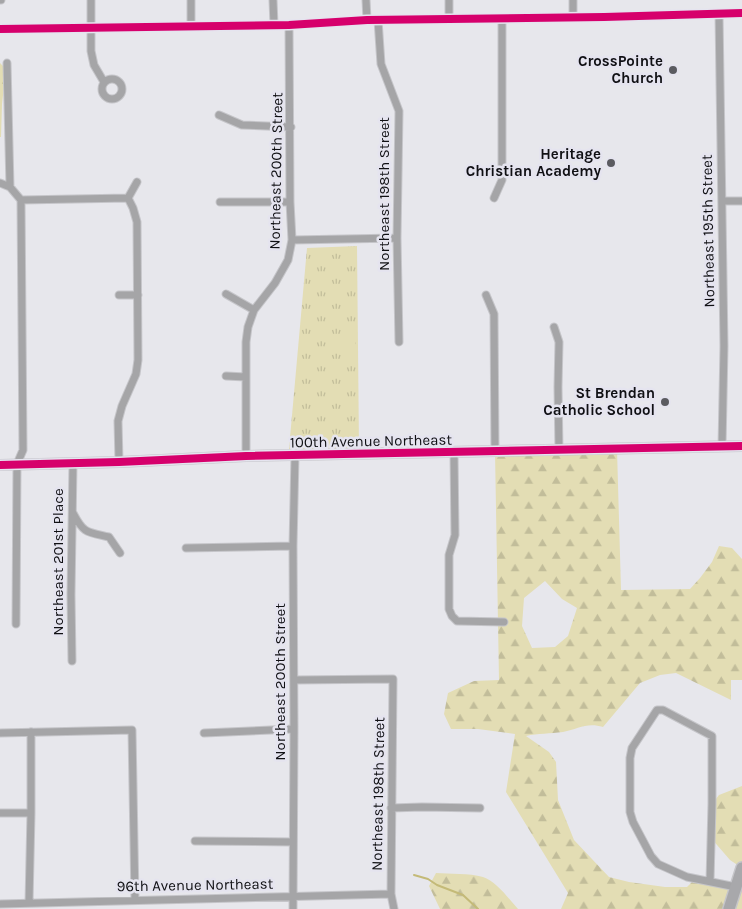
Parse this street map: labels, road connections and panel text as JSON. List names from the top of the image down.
{
  "streets": {
    "street": [
      "Northeast 200th Street",
      "Northeast 198th Street",
      "Northeast 195th Street",
      "100th Avenue Northeast",
      "Northeast 201st Place",
      "96th Avenue Northeast"
    ]
  },
  "crossings": [
    ["Northeast 200th Street", "Northeast 198th Street"],
    ["Northeast 200th Street", "100th Avenue Northeast"],
    ["Northeast 200th Street", "96th Avenue Northeast"],
    ["Northeast 198th Street", "96th Avenue Northeast"],
    ["Northeast 195th Street", "100th Avenue Northeast"],
    ["100th Avenue Northeast", "Northeast 201st Place"]
  ],
  "places": ["CrossPointe Church", "Heritage Christian Academy", "St Brendan Catholic School"]
}
